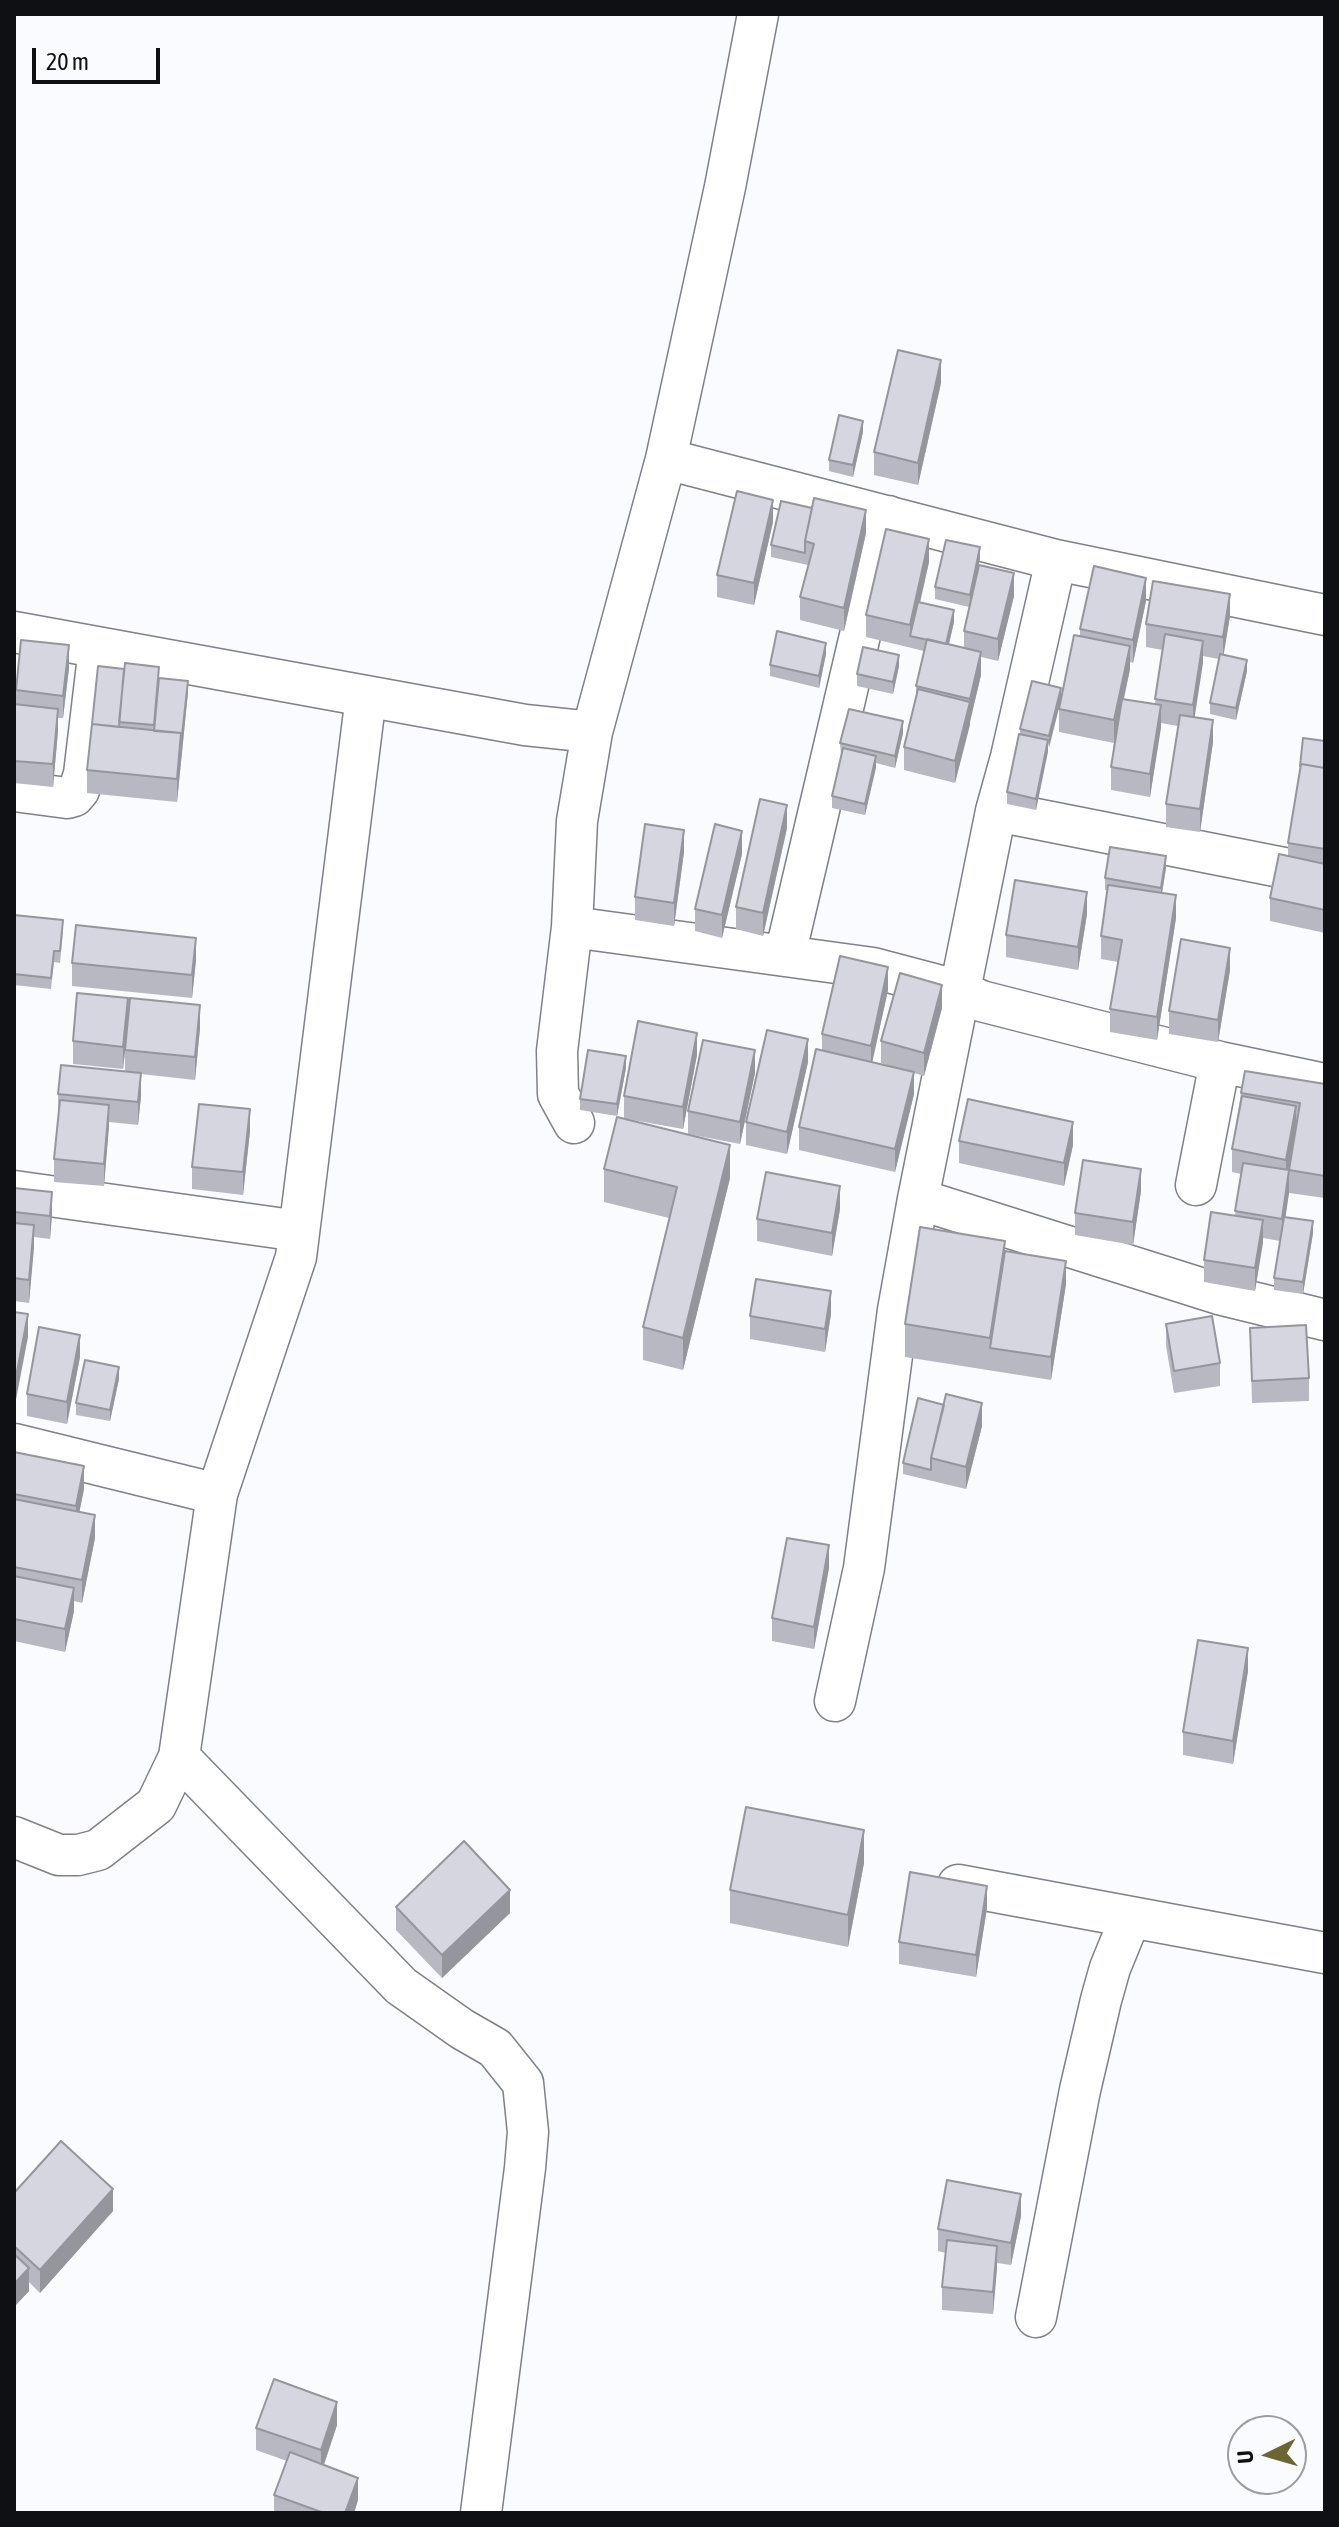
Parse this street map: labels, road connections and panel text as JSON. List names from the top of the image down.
{
  "scale_bar": "20 m",
  "north": "left"
}
